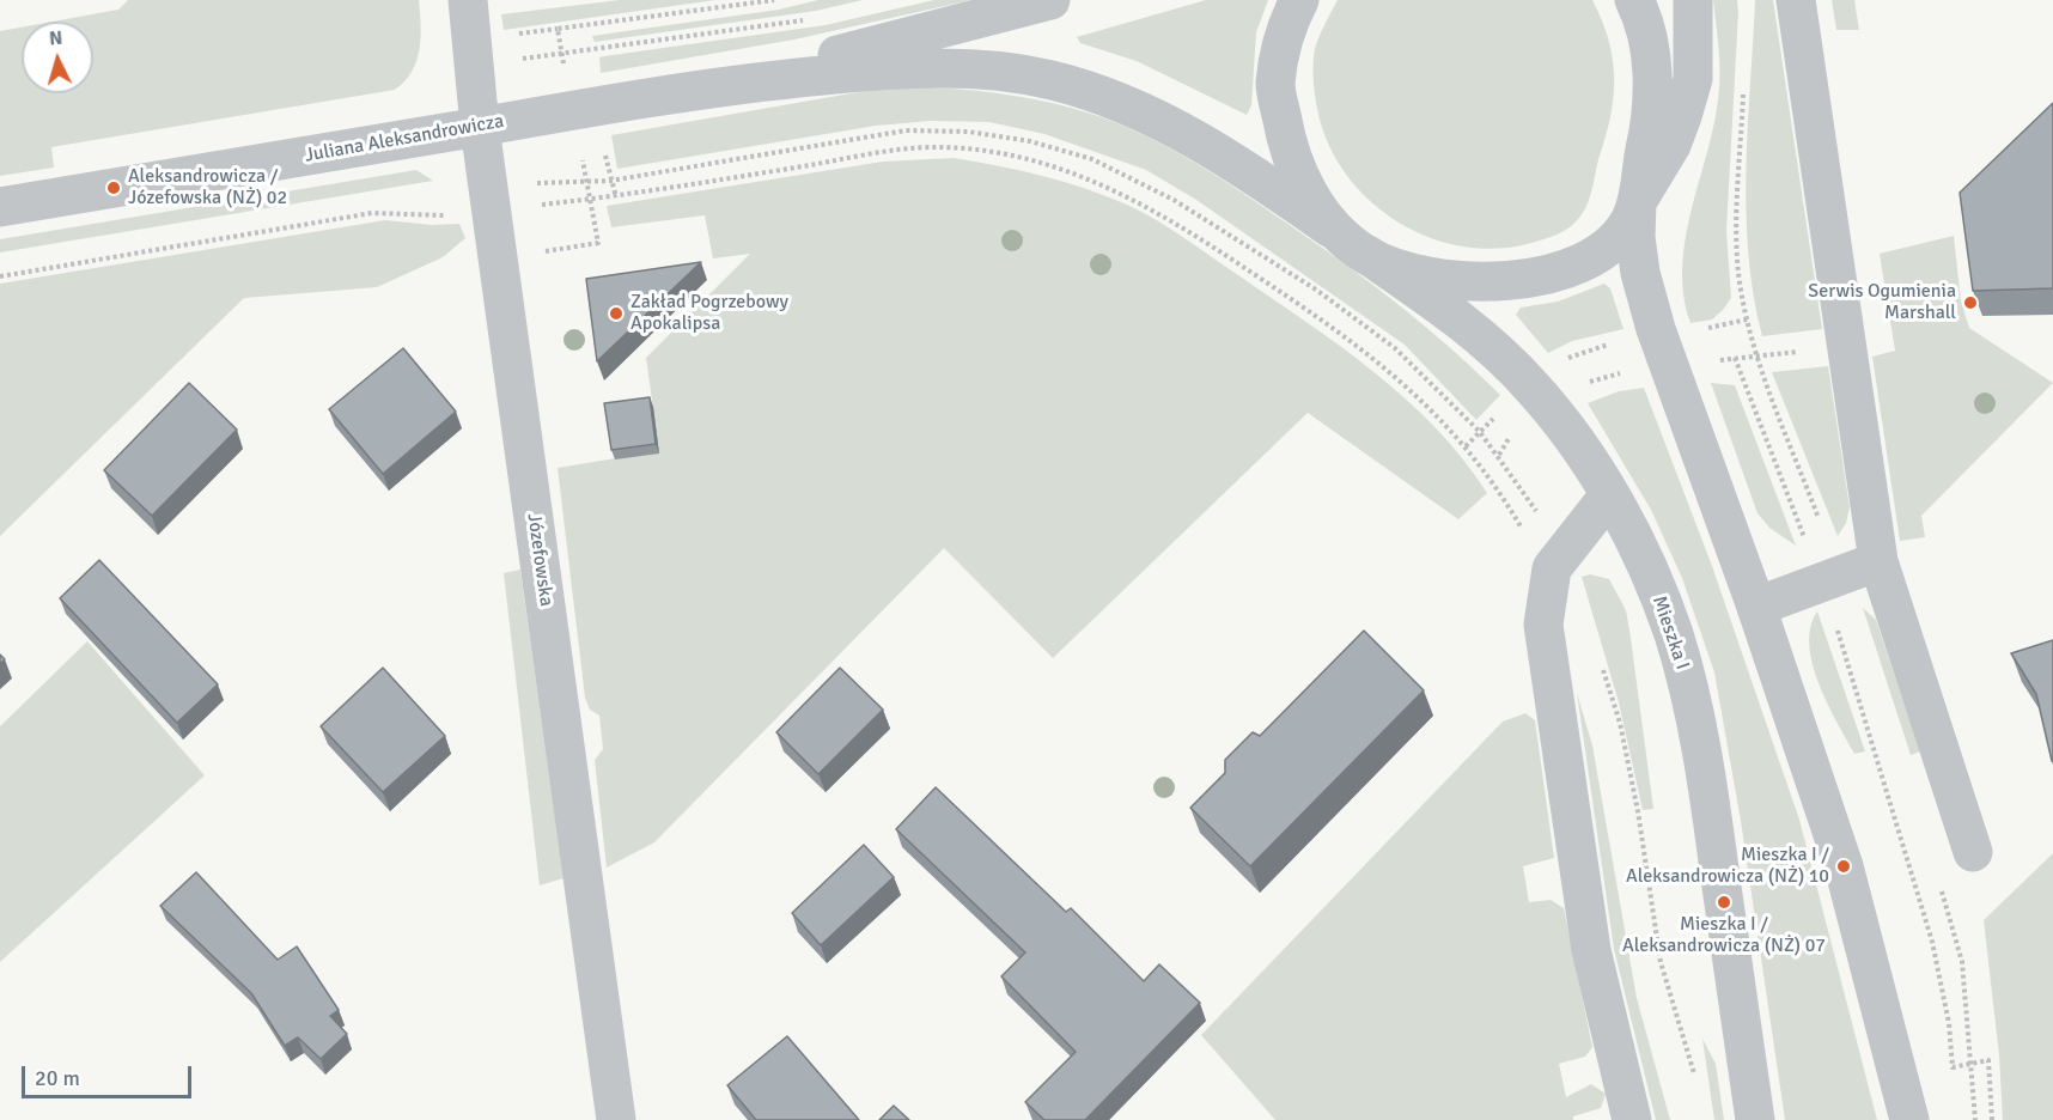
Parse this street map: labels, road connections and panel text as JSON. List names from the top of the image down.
{
  "streets": {
    "street": ["Juliana Aleksandrowicza", "Józefowska", "Mieszka I"]
  },
  "crossings": [
    ["Juliana Aleksandrowicza", "Józefowska"],
    ["Juliana Aleksandrowicza", "Mieszka I"]
  ],
  "places": [
    "Aleksandrowicza / Józefowska (NŻ) 02",
    "Serwis Ogumienia Marshall",
    "Zakład Pogrzebowy Apokalipsa",
    "Mieszka I / Aleksandrowicza (NŻ) 10",
    "Mieszka I / Aleksandrowicza (NŻ) 07"
  ],
  "scale_bar": "20 m",
  "north": "top"
}
